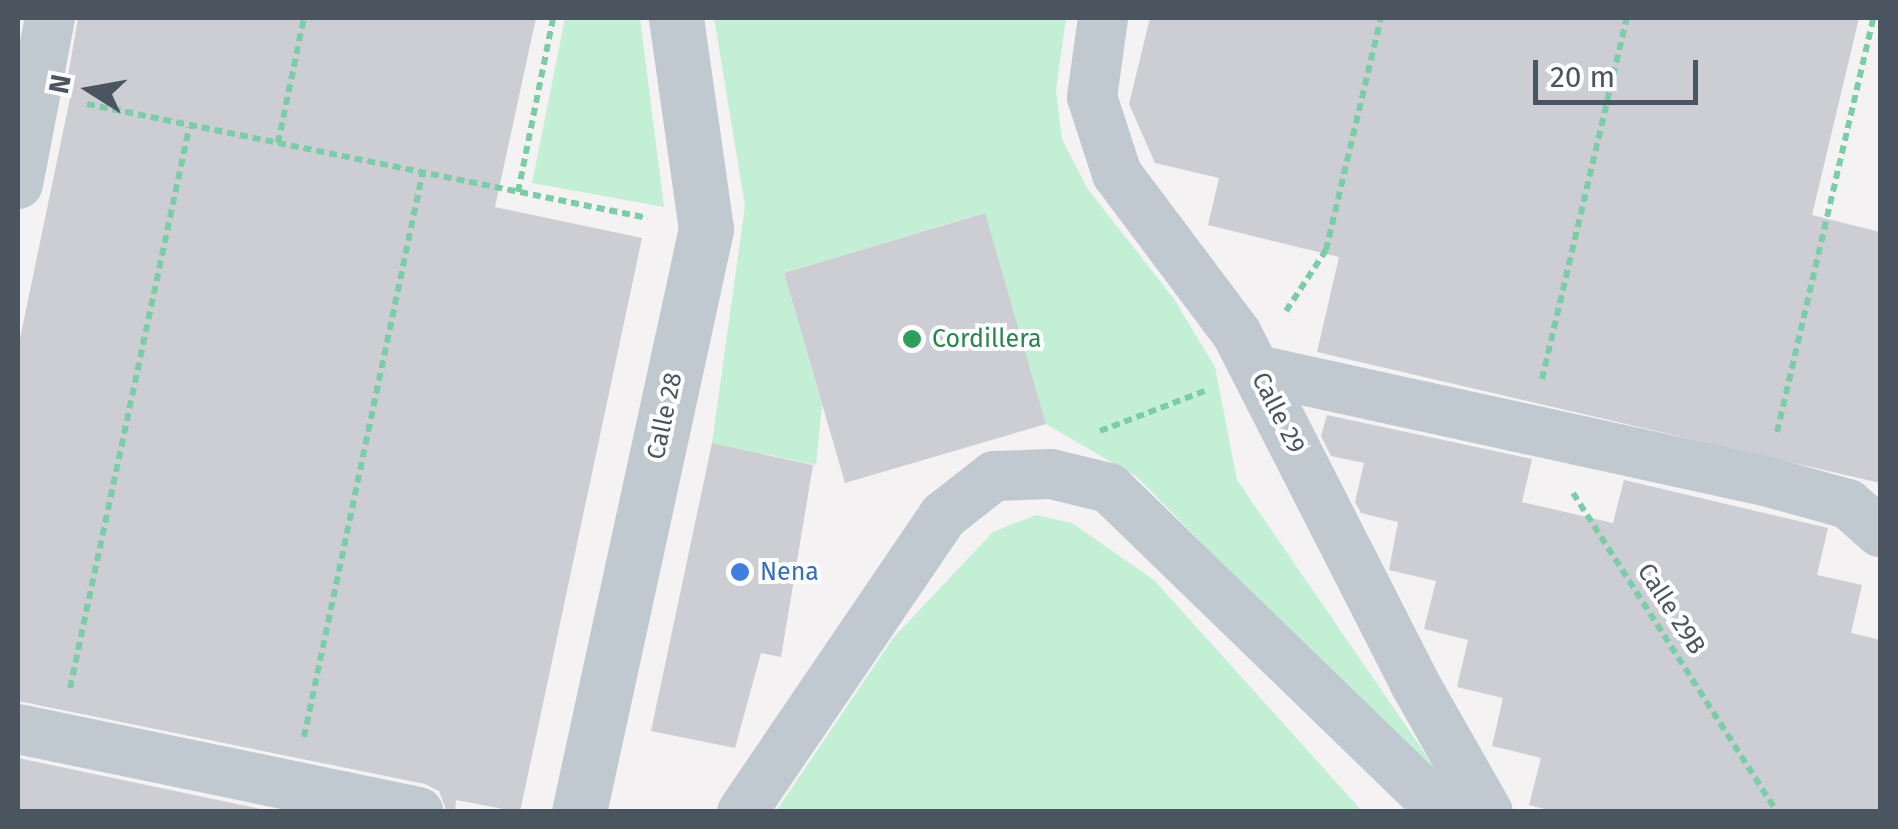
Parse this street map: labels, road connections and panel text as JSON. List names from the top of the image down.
{
  "streets": {
    "street": ["Calle 29", "Calle 28"],
    "path": ["Calle 29B"]
  },
  "places": ["Cordillera", "Nena"],
  "scale_bar": "20 m",
  "north": "left"
}
